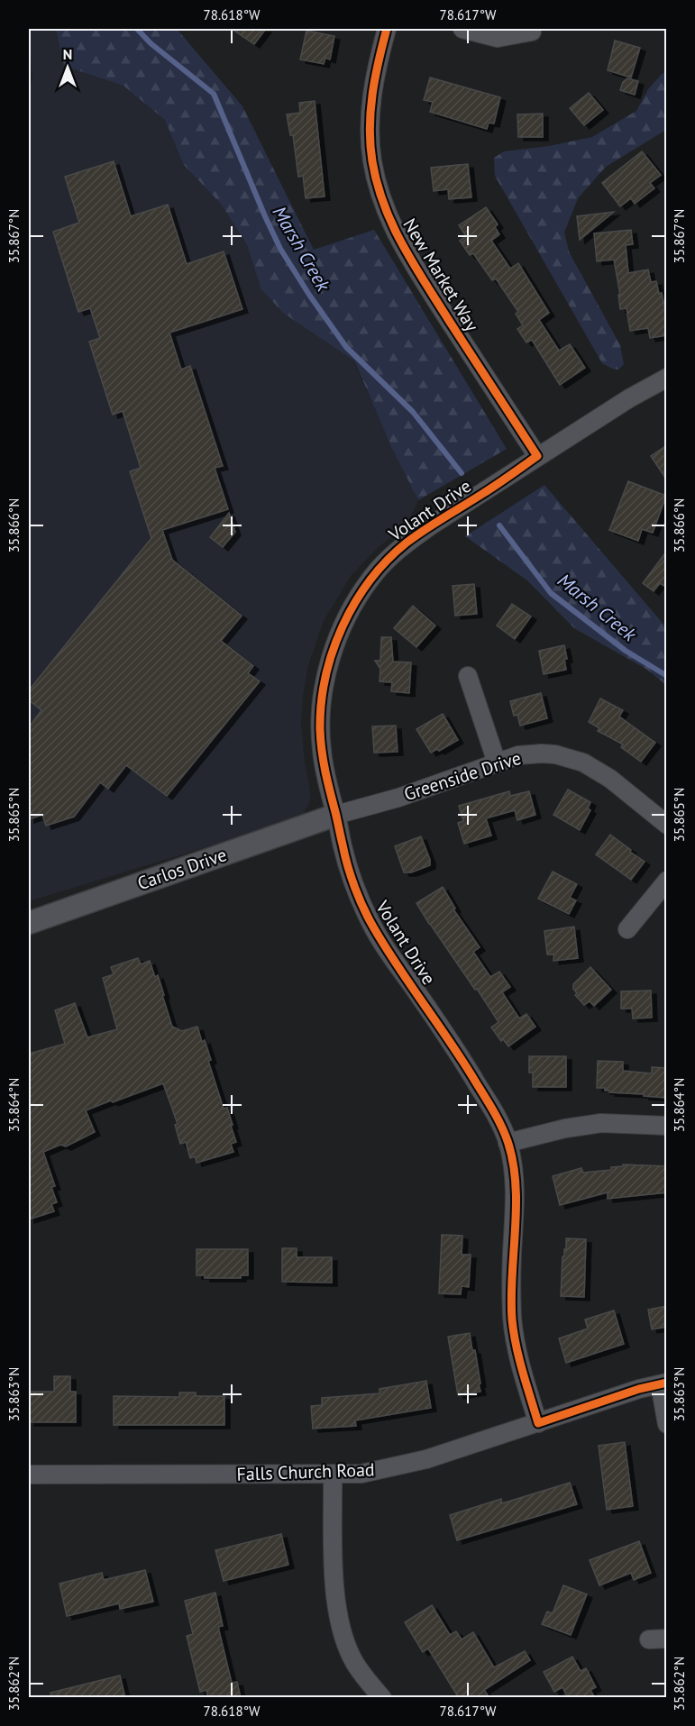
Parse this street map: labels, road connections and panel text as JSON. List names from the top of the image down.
{
  "streets": {
    "street": [
      "New Market Way",
      "Volant Drive",
      "Greenside Drive",
      "Carlos Drive",
      "Falls Church Road"
    ]
  },
  "crossings": [
    ["New Market Way", "Volant Drive"],
    ["Volant Drive", "Greenside Drive"],
    ["Volant Drive", "Carlos Drive"],
    ["Volant Drive", "Falls Church Road"],
    ["Greenside Drive", "Carlos Drive"]
  ],
  "water": ["Marsh Creek"],
  "north": "top",
  "coordinates": [
    "78.618°W",
    "78.617°W",
    "35.867°N",
    "35.866°N",
    "35.865°N",
    "35.864°N",
    "35.863°N",
    "35.862°N"
  ]
}
